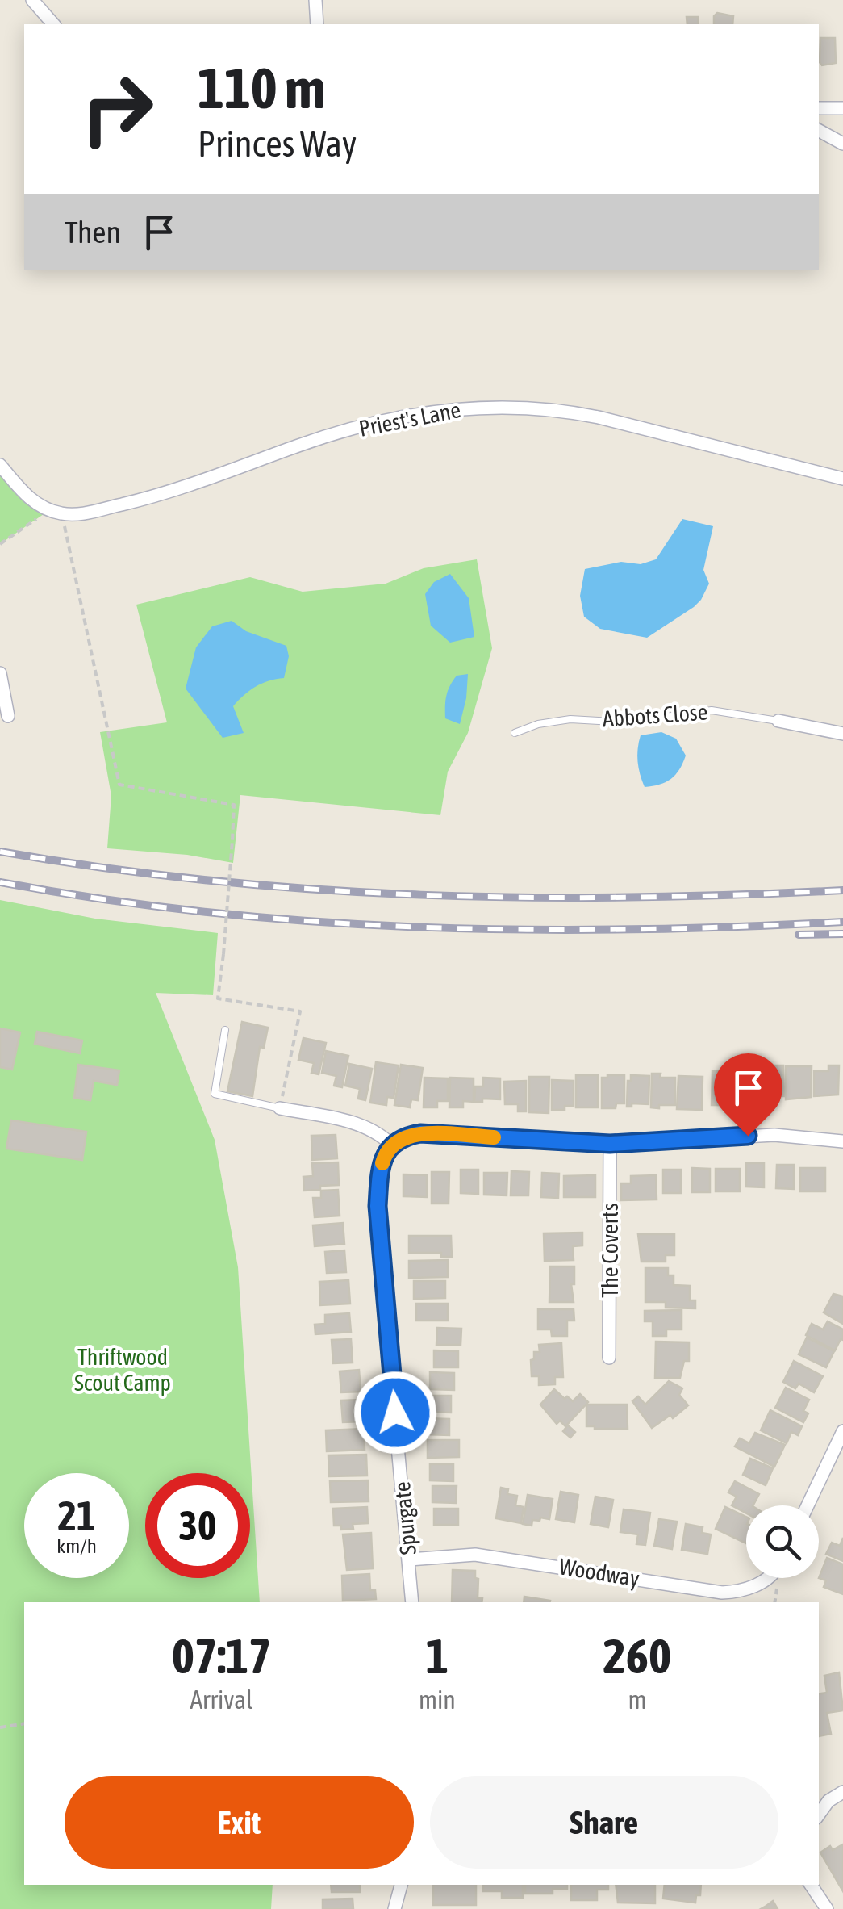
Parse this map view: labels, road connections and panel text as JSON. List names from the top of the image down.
{
  "streets": {
    "street": [
      "Priest's Lane",
      "Abbots Close",
      "The Coverts",
      "Spurgate",
      "Woodway"
    ]
  },
  "crossings": [
    ["Spurgate", "Woodway"]
  ],
  "parks": ["Thriftwood Scout Camp"],
  "page": {
    "turn": ["110 m", "Princes Way"],
    "then": "Then",
    "speed": "21 km/h",
    "limit": "30",
    "eta": [
      "07:17",
      "Arrival",
      "1",
      "min",
      "260",
      "m"
    ],
    "buttons": ["Exit", "Share"]
  }
}
